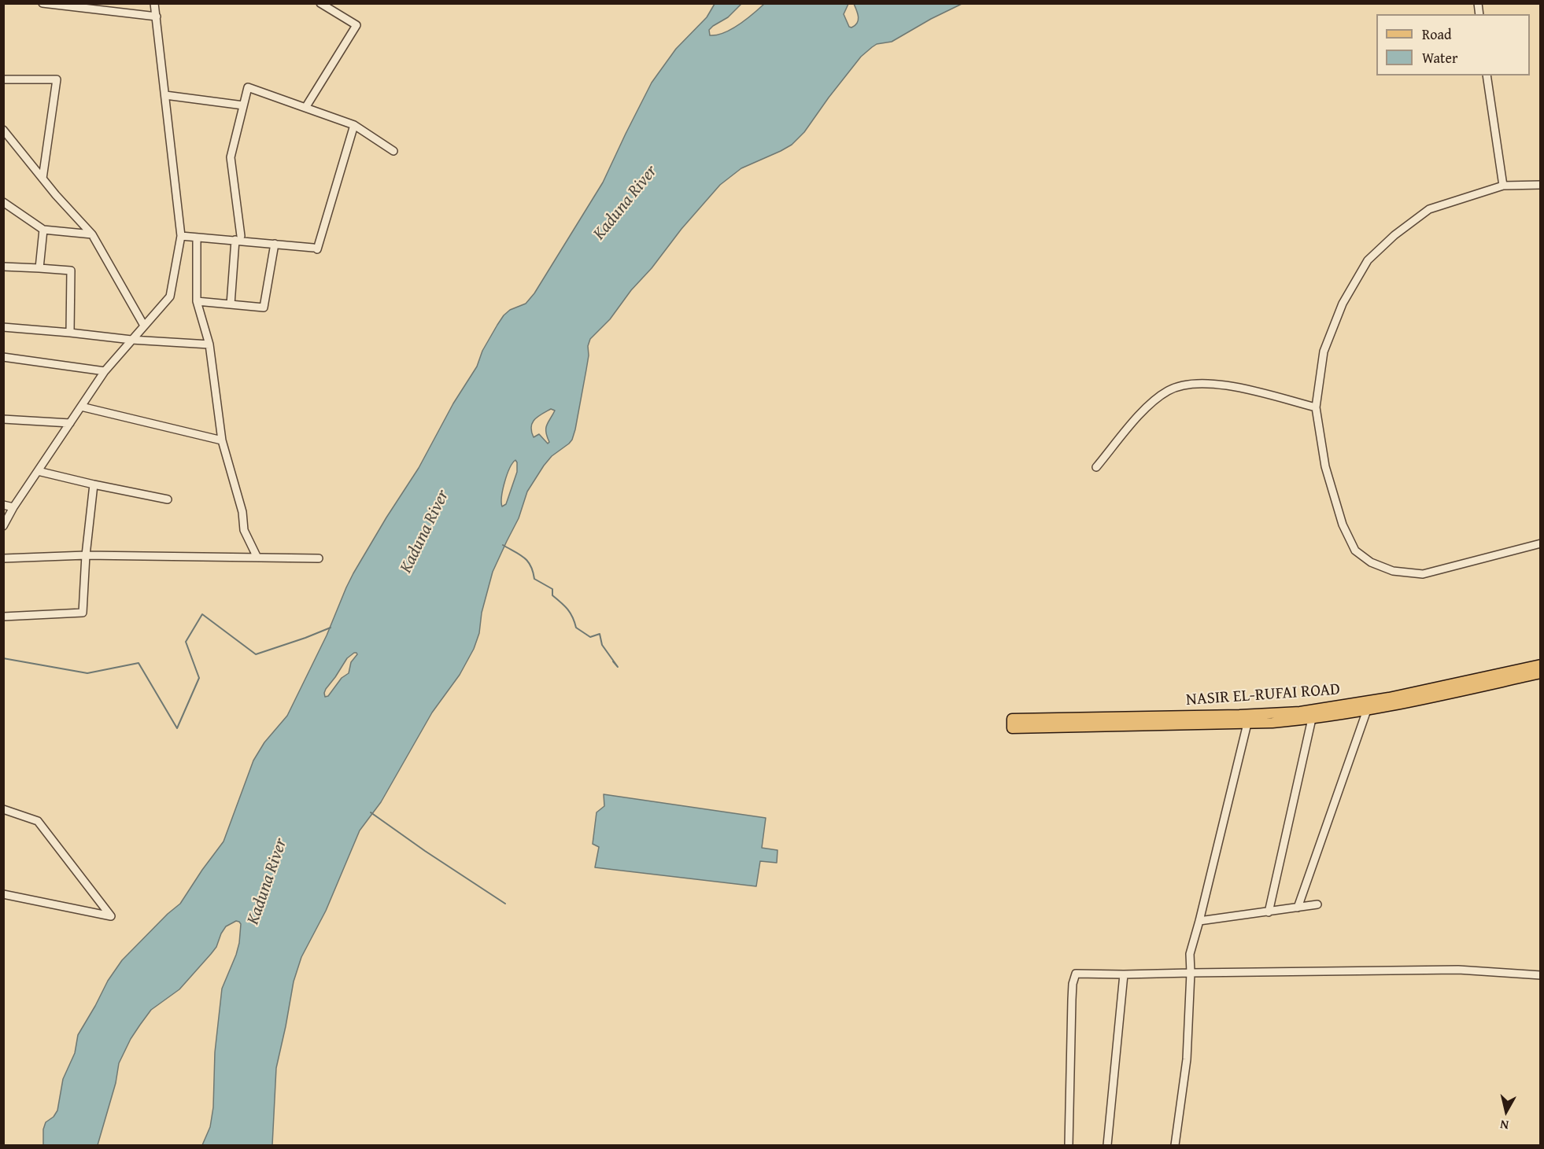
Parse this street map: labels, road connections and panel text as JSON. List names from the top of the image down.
{
  "streets": {
    "main road": ["NASIR EL-RUFAI ROAD"]
  },
  "water": ["Kaduna River"],
  "legend": ["Road", "Water"],
  "north": "bottom"
}
